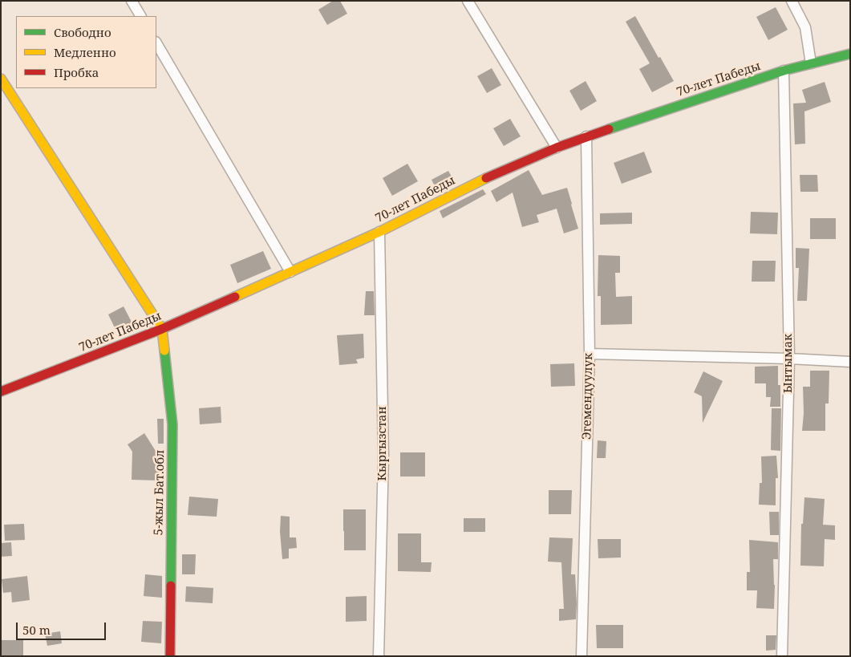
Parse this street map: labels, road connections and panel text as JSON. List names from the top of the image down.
{
  "streets": {
    "street": [
      "70-лет Пабеды",
      "Ынтымак",
      "Эгемендуулук",
      "Кыргызстан",
      "5-жыл Бат.обл"
    ]
  },
  "crossings": [
    ["70-лет Пабеды", "Ынтымак"],
    ["70-лет Пабеды", "Эгемендуулук"],
    ["70-лет Пабеды", "Кыргызстан"],
    ["70-лет Пабеды", "5-жыл Бат.обл"]
  ],
  "legend": ["Свободно", "Медленно", "Пробка"],
  "scale_bar": "50 m"
}
